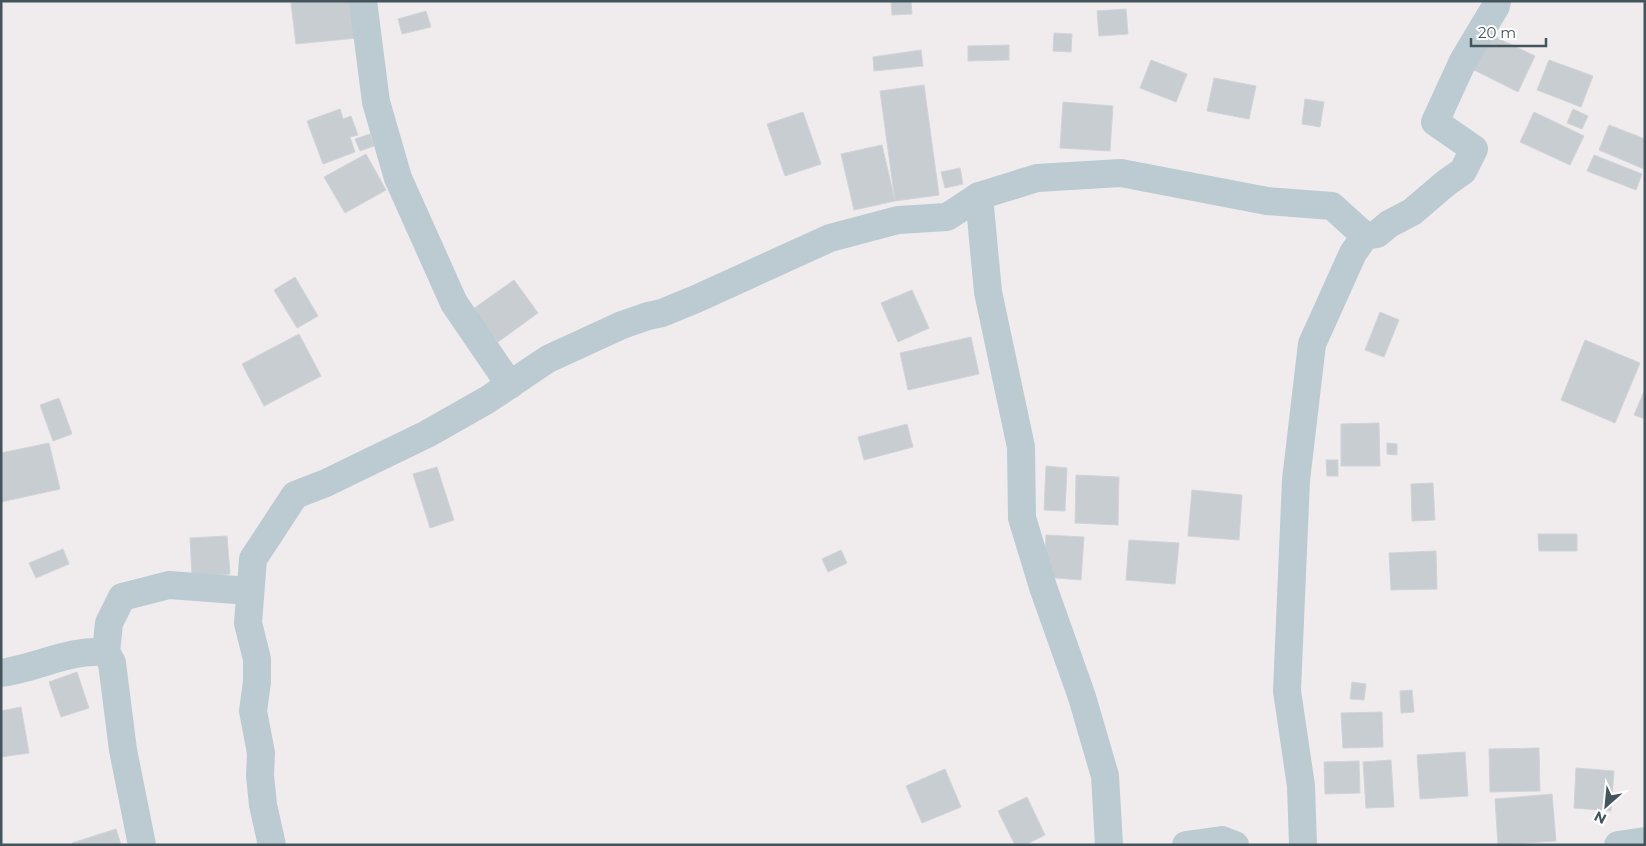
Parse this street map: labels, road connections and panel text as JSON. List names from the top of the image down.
{
  "scale_bar": "20 m",
  "north": "bottom left"
}
